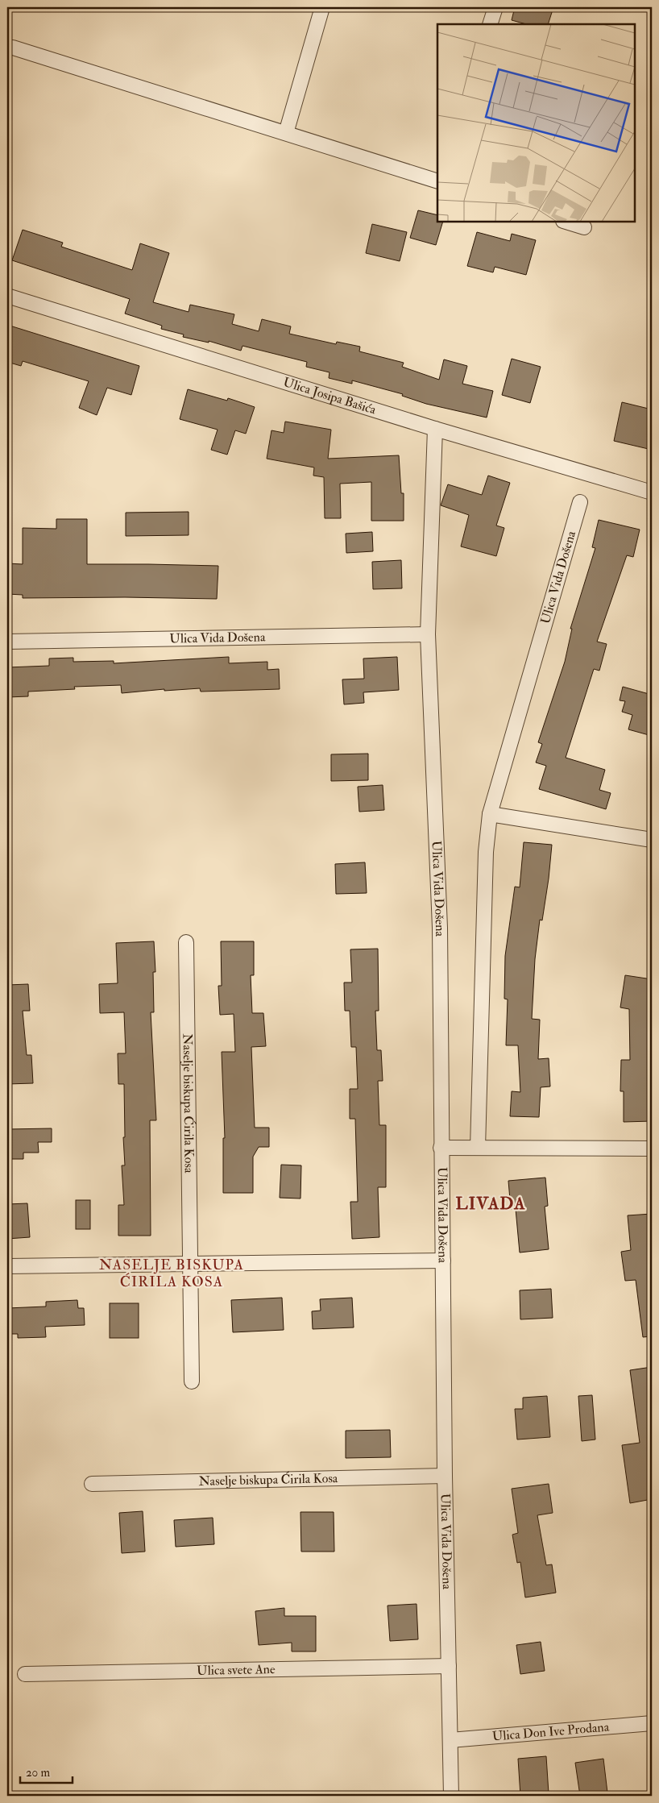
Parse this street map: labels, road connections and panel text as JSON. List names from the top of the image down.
{
  "streets": {
    "street": [
      "Ulica Josipa Bašića",
      "Ulica Vida Došena",
      "Naselje biskupa Ćirila Kosa",
      "Ulica svete Ane",
      "Ulica Don Ive Prodana"
    ]
  },
  "crossings": [
    ["Ulica Josipa Bašića", "Ulica Vida Došena"],
    ["Ulica Vida Došena", "Naselje biskupa Ćirila Kosa"],
    ["Ulica Vida Došena", "Ulica svete Ane"],
    ["Ulica Vida Došena", "Ulica Don Ive Prodana"]
  ],
  "districts": ["LIVADA", "NASELJE BISKUPA ĆIRILA KOSA"],
  "scale_bar": "20 m"
}
